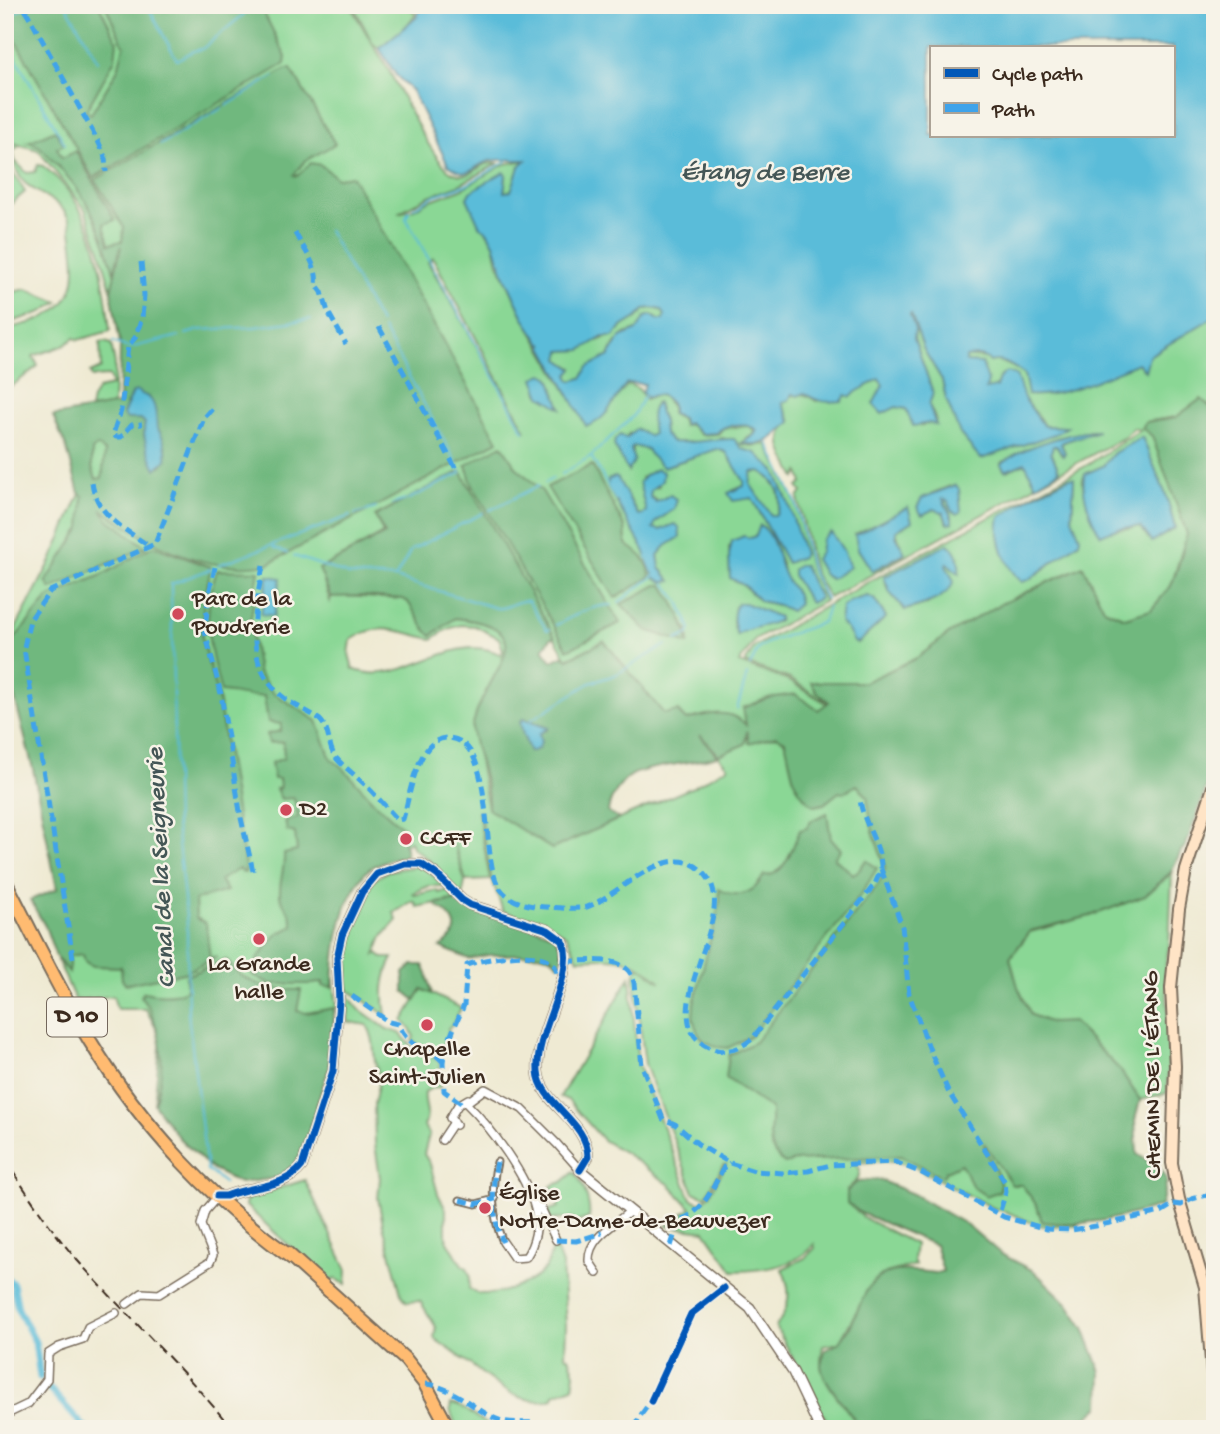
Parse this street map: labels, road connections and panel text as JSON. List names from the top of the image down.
{
  "streets": {
    "main road": ["D 10", "CHEMIN DE L’ÉTANG"]
  },
  "water": ["Étang de Berre", "Canal de la Seigneurie"],
  "places": [
    "Parc de la Poudrerie",
    "D2",
    "CCFF",
    "La Grande halle",
    "Chapelle Saint-Julien",
    "Église Notre-Dame-de-Beauvezer"
  ],
  "legend": ["Cycle path", "Path"]
}
